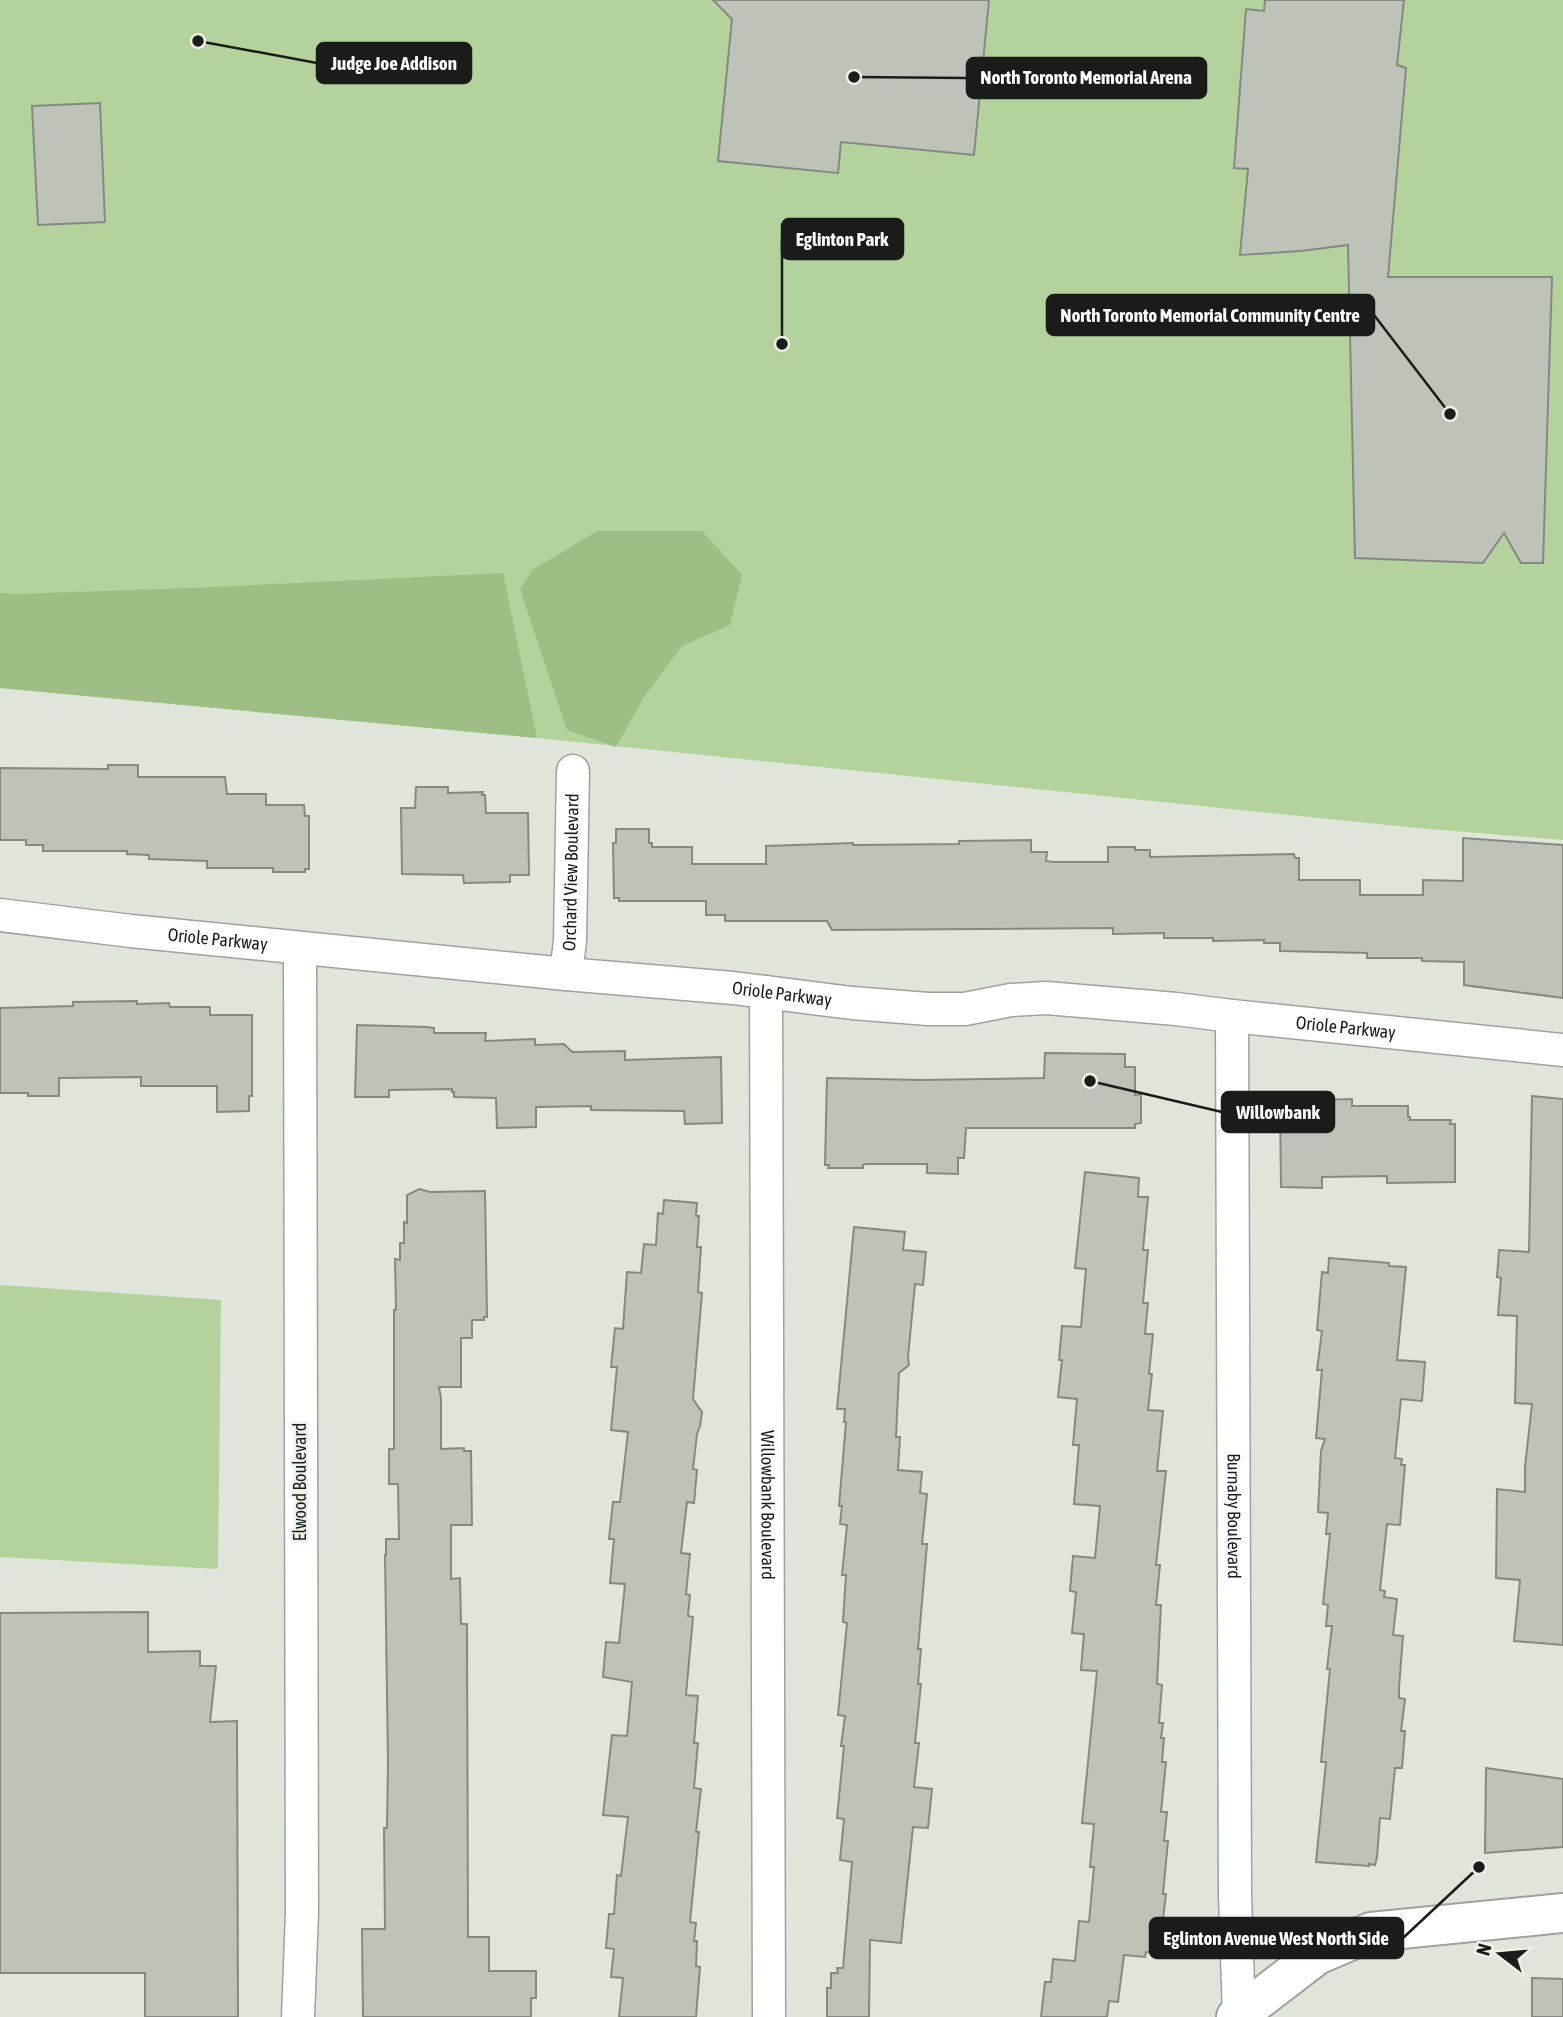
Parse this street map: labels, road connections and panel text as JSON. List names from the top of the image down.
{
  "streets": {
    "street": [
      "Orchard View Boulevard",
      "Oriole Parkway",
      "Elwood Boulevard",
      "Willowbank Boulevard",
      "Burnaby Boulevard"
    ]
  },
  "crossings": [
    ["Orchard View Boulevard", "Oriole Parkway"],
    ["Oriole Parkway", "Elwood Boulevard"],
    ["Oriole Parkway", "Willowbank Boulevard"],
    ["Oriole Parkway", "Burnaby Boulevard"]
  ],
  "places": [
    "Judge Joe Addison",
    "North Toronto Memorial Arena",
    "Eglinton Park",
    "North Toronto Memorial Community Centre",
    "Willowbank",
    "Eglinton Avenue West North Side"
  ],
  "north": "left"
}
